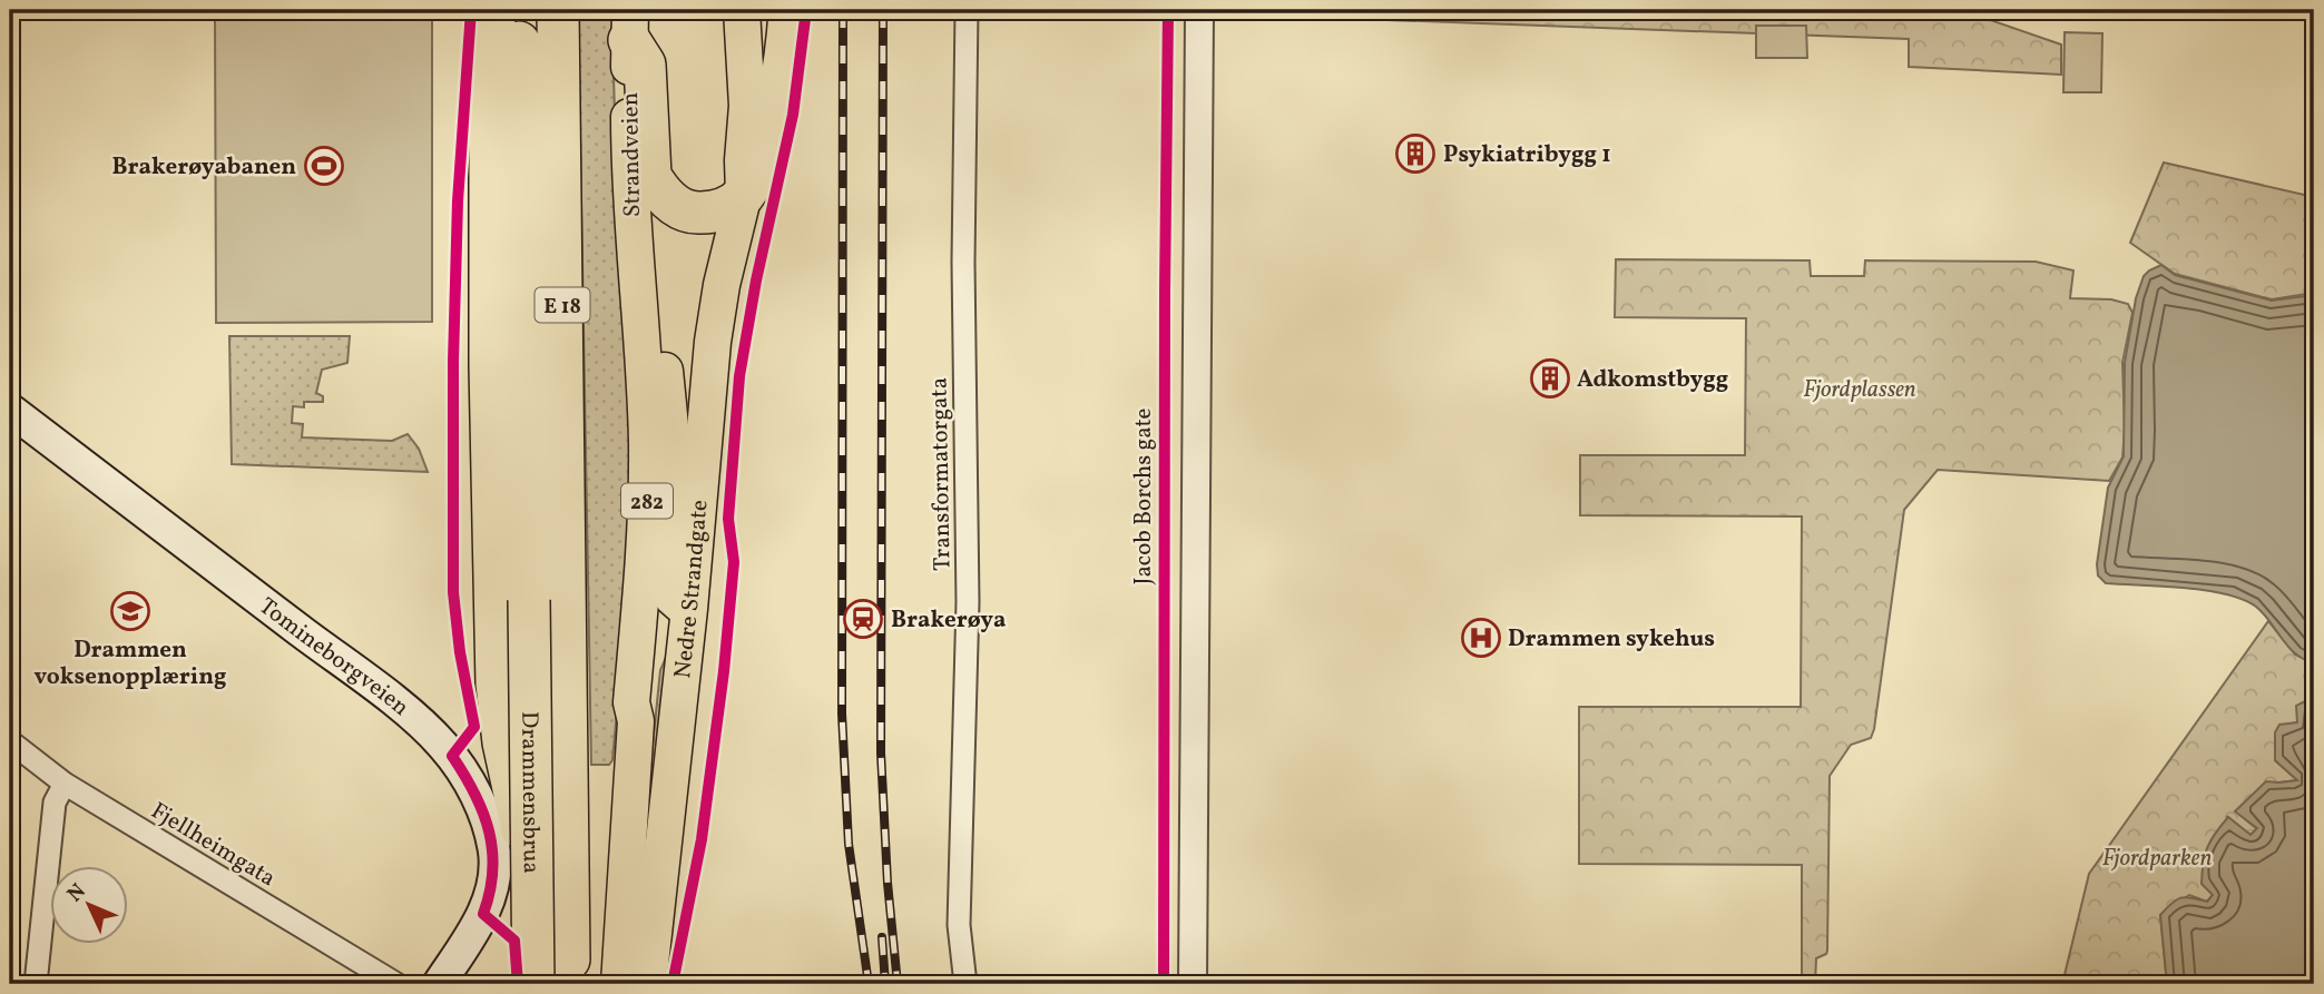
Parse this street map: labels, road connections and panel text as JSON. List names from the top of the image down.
{
  "streets": {
    "highway": ["E 18", "Drammensbrua"],
    "main road": [
      "Strandveien",
      "282",
      "Nedre Strandgate",
      "Tomineborgveien"
    ],
    "street": ["Transformatorgata", "Fjellheimgata"],
    "cycle path": ["Jacob Borchs gate"]
  },
  "crossings": [
    ["Strandveien", "282"],
    ["Strandveien", "Nedre Strandgate"],
    ["E 18", "Drammensbrua"],
    ["282", "Nedre Strandgate"]
  ],
  "parks": ["Fjordplassen", "Fjordparken"],
  "places": {
    "building": ["Psykiatribygg 1", "Adkomstbygg"],
    "sports": ["Brakerøyabanen"],
    "school or university": ["Drammen voksenopplæring"],
    "station": ["Brakerøya"],
    "hospital": ["Drammen sykehus"]
  },
  "north": "top left"
}
